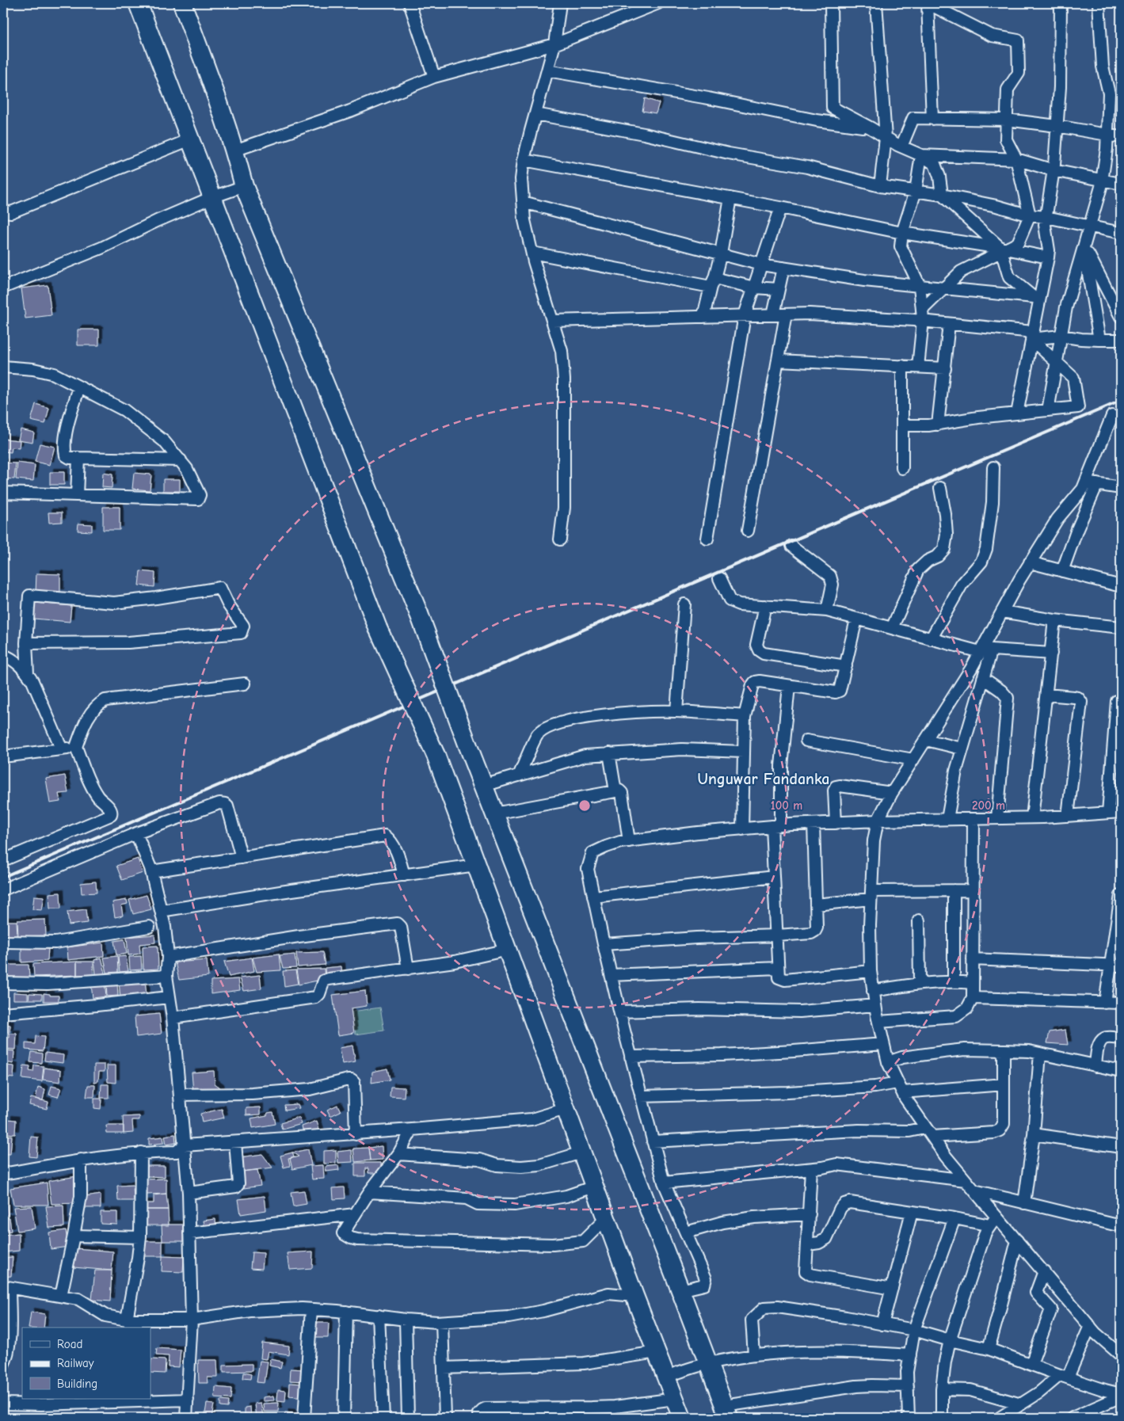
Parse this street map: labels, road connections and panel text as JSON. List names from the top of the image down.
{
  "districts": ["Unguwar Fandanka"],
  "legend": ["Road", "Railway", "Building"],
  "rings": ["100 m", "200 m"]
}
